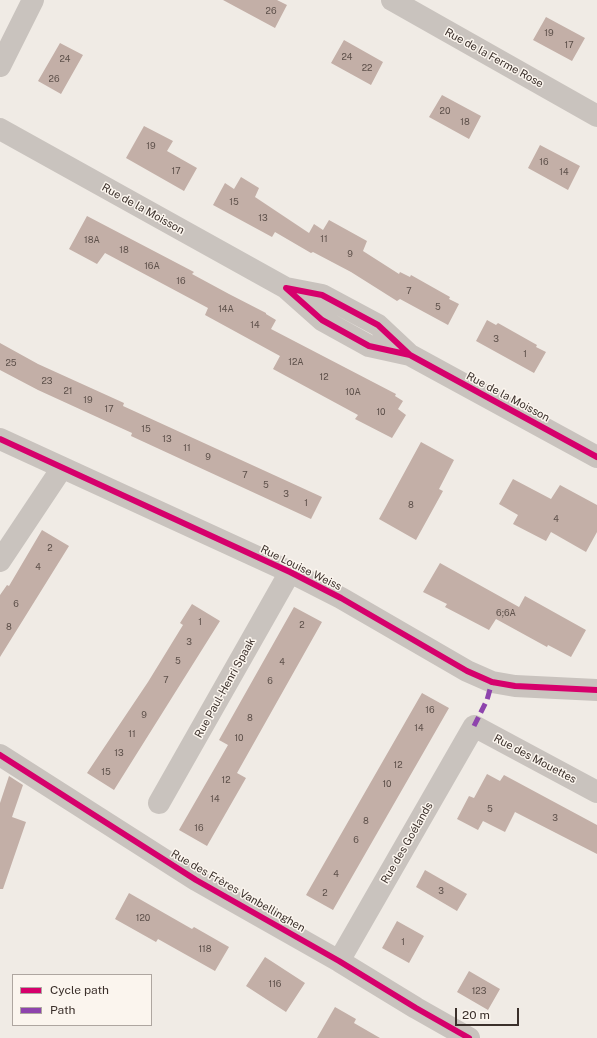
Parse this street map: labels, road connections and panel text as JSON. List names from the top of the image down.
{
  "streets": {
    "street": [
      "Rue de la Ferme Rose",
      "Rue de la Moisson",
      "Rue Louise Weiss",
      "Rue Paul-Henri Spaak",
      "Rue des Mouettes",
      "Rue des Goélands",
      "Rue des Frères Vanbellinghen"
    ]
  },
  "crossings": [
    ["Rue Louise Weiss", "Rue Paul-Henri Spaak"],
    ["Rue des Mouettes", "Rue des Goélands"],
    ["Rue des Goélands", "Rue des Frères Vanbellinghen"]
  ],
  "house_numbers": [
    "26",
    "19",
    "17",
    "24",
    "24",
    "22",
    "26",
    "20",
    "18",
    "19",
    "16",
    "17",
    "14",
    "15",
    "13",
    "11",
    "18A",
    "18",
    "9",
    "16A",
    "16",
    "7",
    "5",
    "14A",
    "14",
    "3",
    "1",
    "12A",
    "25",
    "12",
    "23",
    "21",
    "10A",
    "19",
    "17",
    "10",
    "15",
    "13",
    "11",
    "9",
    "7",
    "5",
    "3",
    "1",
    "8",
    "4",
    "2",
    "4",
    "6",
    "6;6A",
    "1",
    "2",
    "8",
    "3",
    "5",
    "4",
    "7",
    "6",
    "16",
    "9",
    "8",
    "14",
    "11",
    "10",
    "13",
    "12",
    "15",
    "12",
    "10",
    "14",
    "5",
    "3",
    "8",
    "16",
    "6",
    "4",
    "3",
    "2",
    "120",
    "1",
    "118",
    "116",
    "123"
  ],
  "legend": ["Cycle path", "Path"],
  "scale_bar": "20 m"
}
